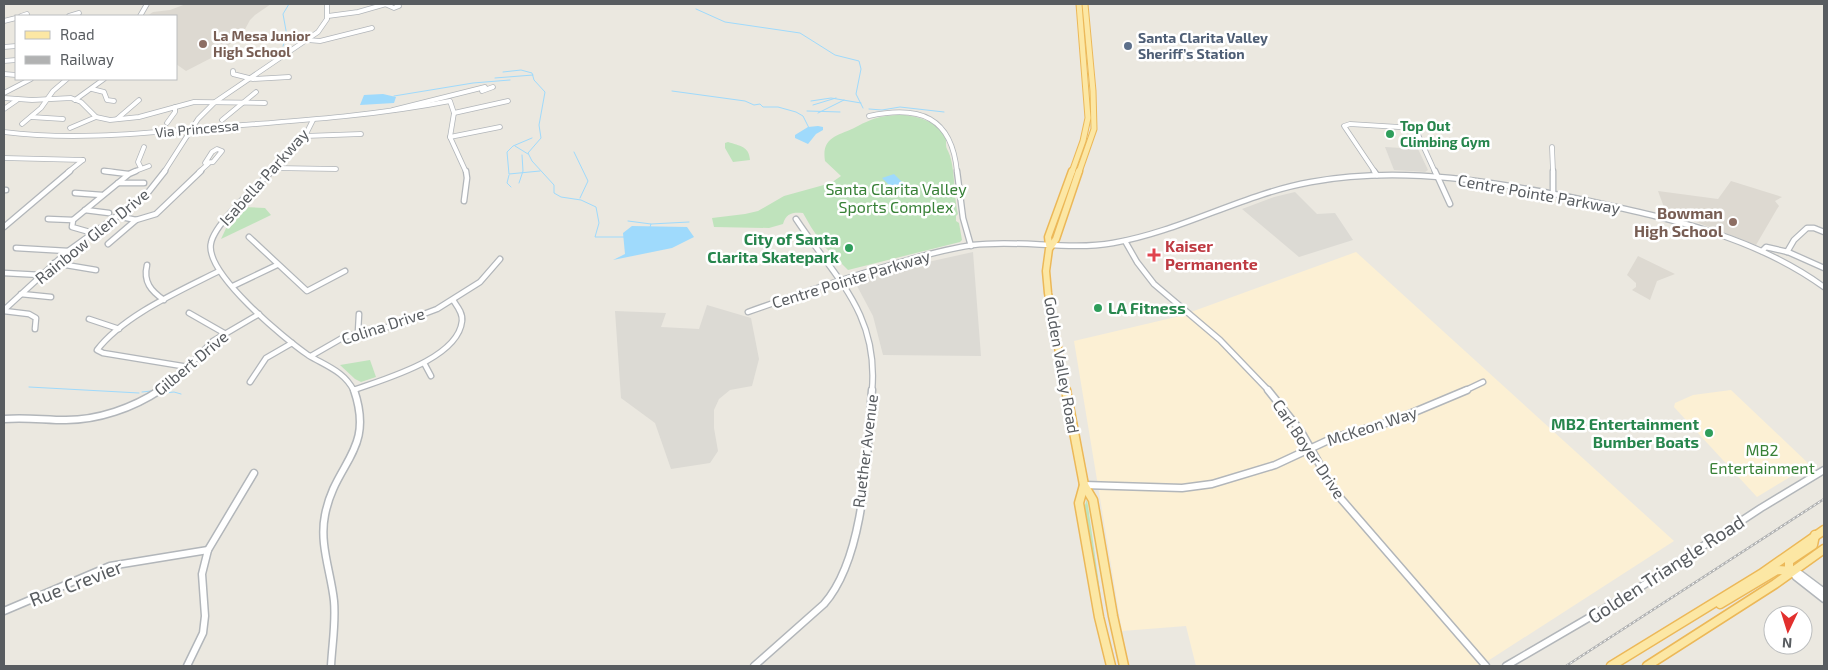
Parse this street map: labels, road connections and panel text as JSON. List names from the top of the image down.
{
  "streets": {
    "main road": ["Golden Valley Road"],
    "street": [
      "Via Princessa",
      "Isabella Parkway",
      "Centre Pointe Parkway",
      "Rainbow Glen Drive",
      "Colina Drive",
      "Gilbert Drive",
      "McKeon Way",
      "Carl Boyer Drive",
      "Ruether Avenue",
      "Golden Triangle Road",
      "Rue Crevier"
    ]
  },
  "crossings": [
    ["Via Princessa", "Isabella Parkway"],
    ["Via Princessa", "Rainbow Glen Drive"],
    ["Isabella Parkway", "Colina Drive"],
    ["Isabella Parkway", "Gilbert Drive"],
    ["Centre Pointe Parkway", "Golden Valley Road"],
    ["Centre Pointe Parkway", "Carl Boyer Drive"],
    ["Centre Pointe Parkway", "Ruether Avenue"],
    ["Golden Valley Road", "McKeon Way"],
    ["McKeon Way", "Carl Boyer Drive"]
  ],
  "parks": ["Santa Clarita Valley Sports Complex", "MB2 Entertainment"],
  "places": {
    "other": [
      "La Mesa Junior High School",
      "Santa Clarita Valley Sheriff’s Station",
      "Top Out Climbing Gym",
      "Bowman High School",
      "City of Santa Clarita Skatepark",
      "LA Fitness",
      "MB2 Entertainment Bumber Boats"
    ],
    "health": ["Kaiser Permanente"]
  },
  "legend": ["Road", "Railway"],
  "north": "bottom"
}
